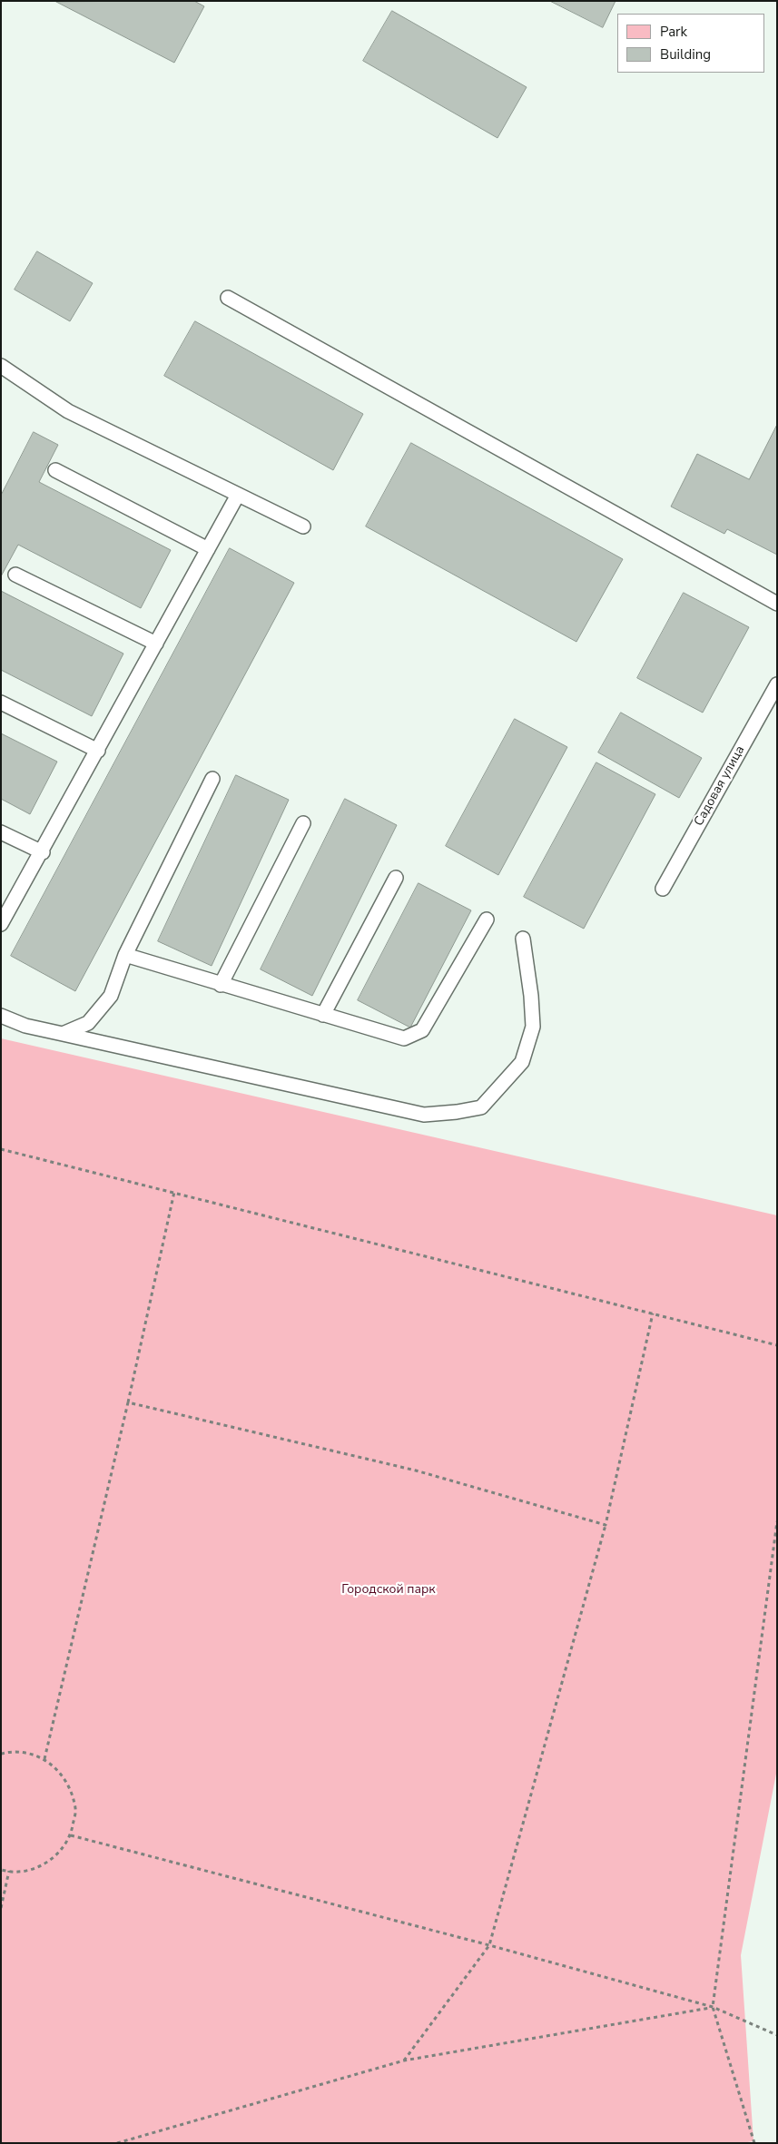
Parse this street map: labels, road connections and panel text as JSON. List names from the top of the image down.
{
  "streets": {
    "lane": ["Садовая улица"]
  },
  "parks": ["Городской парк"],
  "legend": ["Park", "Building"]
}
